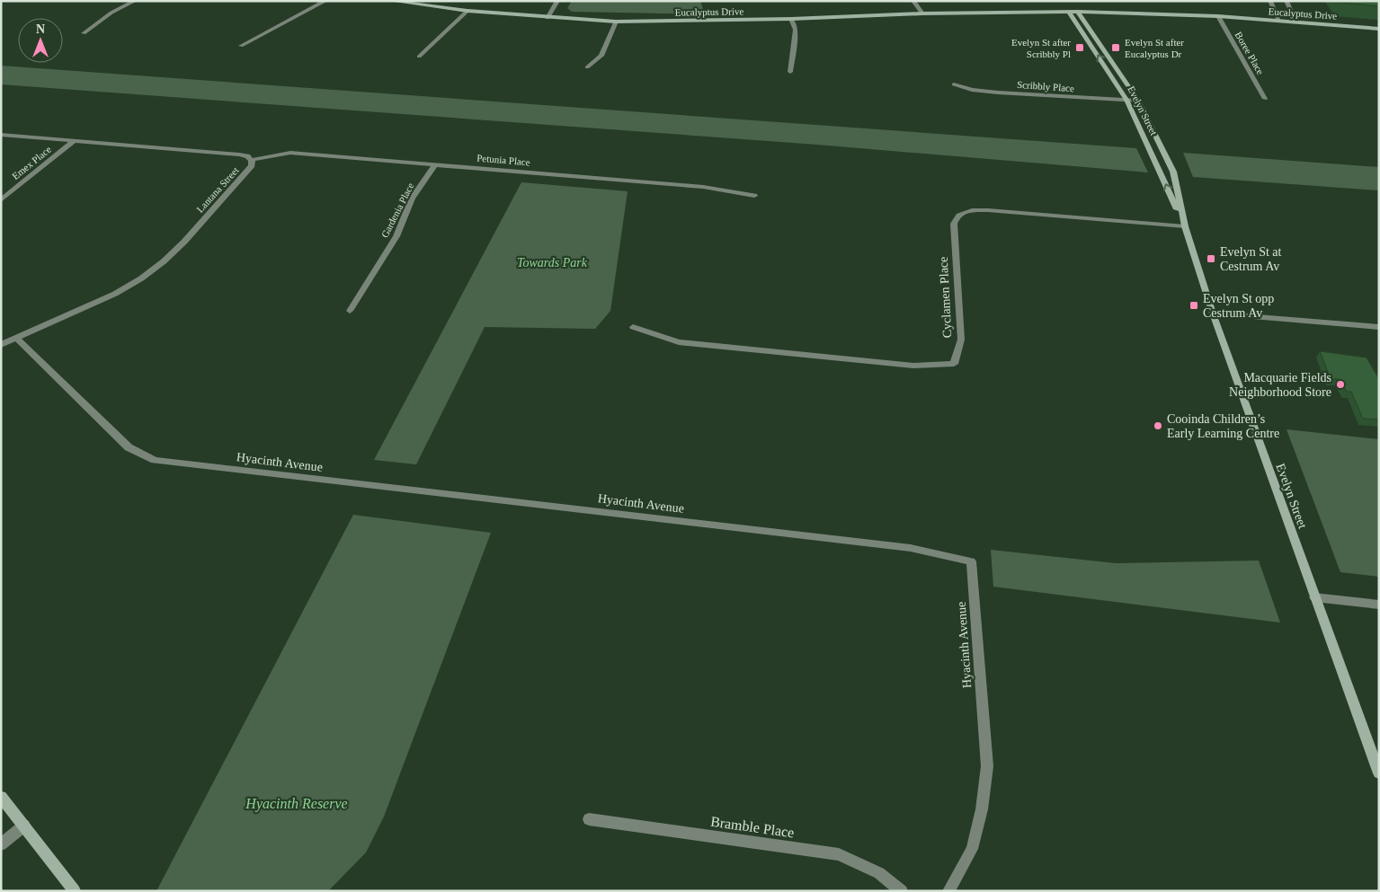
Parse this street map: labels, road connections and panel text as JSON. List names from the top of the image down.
{
  "streets": {
    "street": [
      "Eucalyptus Drive",
      "Boree Place",
      "Scribbly Place",
      "Evelyn Street",
      "Petunia Place",
      "Emex Place",
      "Lantana Street",
      "Gardenia Place",
      "Cyclamen Place",
      "Hyacinth Avenue",
      "Bramble Place"
    ]
  },
  "crossings": [
    ["Eucalyptus Drive", "Boree Place"],
    ["Eucalyptus Drive", "Evelyn Street"],
    ["Scribbly Place", "Evelyn Street"],
    ["Evelyn Street", "Cyclamen Place"],
    ["Petunia Place", "Lantana Street"],
    ["Petunia Place", "Gardenia Place"],
    ["Emex Place", "Lantana Street"],
    ["Lantana Street", "Hyacinth Avenue"]
  ],
  "parks": ["Towards Park", "Hyacinth Reserve"],
  "places": {
    "transit": [
      "Evelyn St after Scribbly Pl",
      "Evelyn St after Eucalyptus Dr",
      "Evelyn St at Cestrum Av",
      "Evelyn St opp Cestrum Av"
    ],
    "other": ["Macquarie Fields Neighborhood Store", "Cooinda Children’s Early Learning Centre"]
  },
  "north": "top"
}
